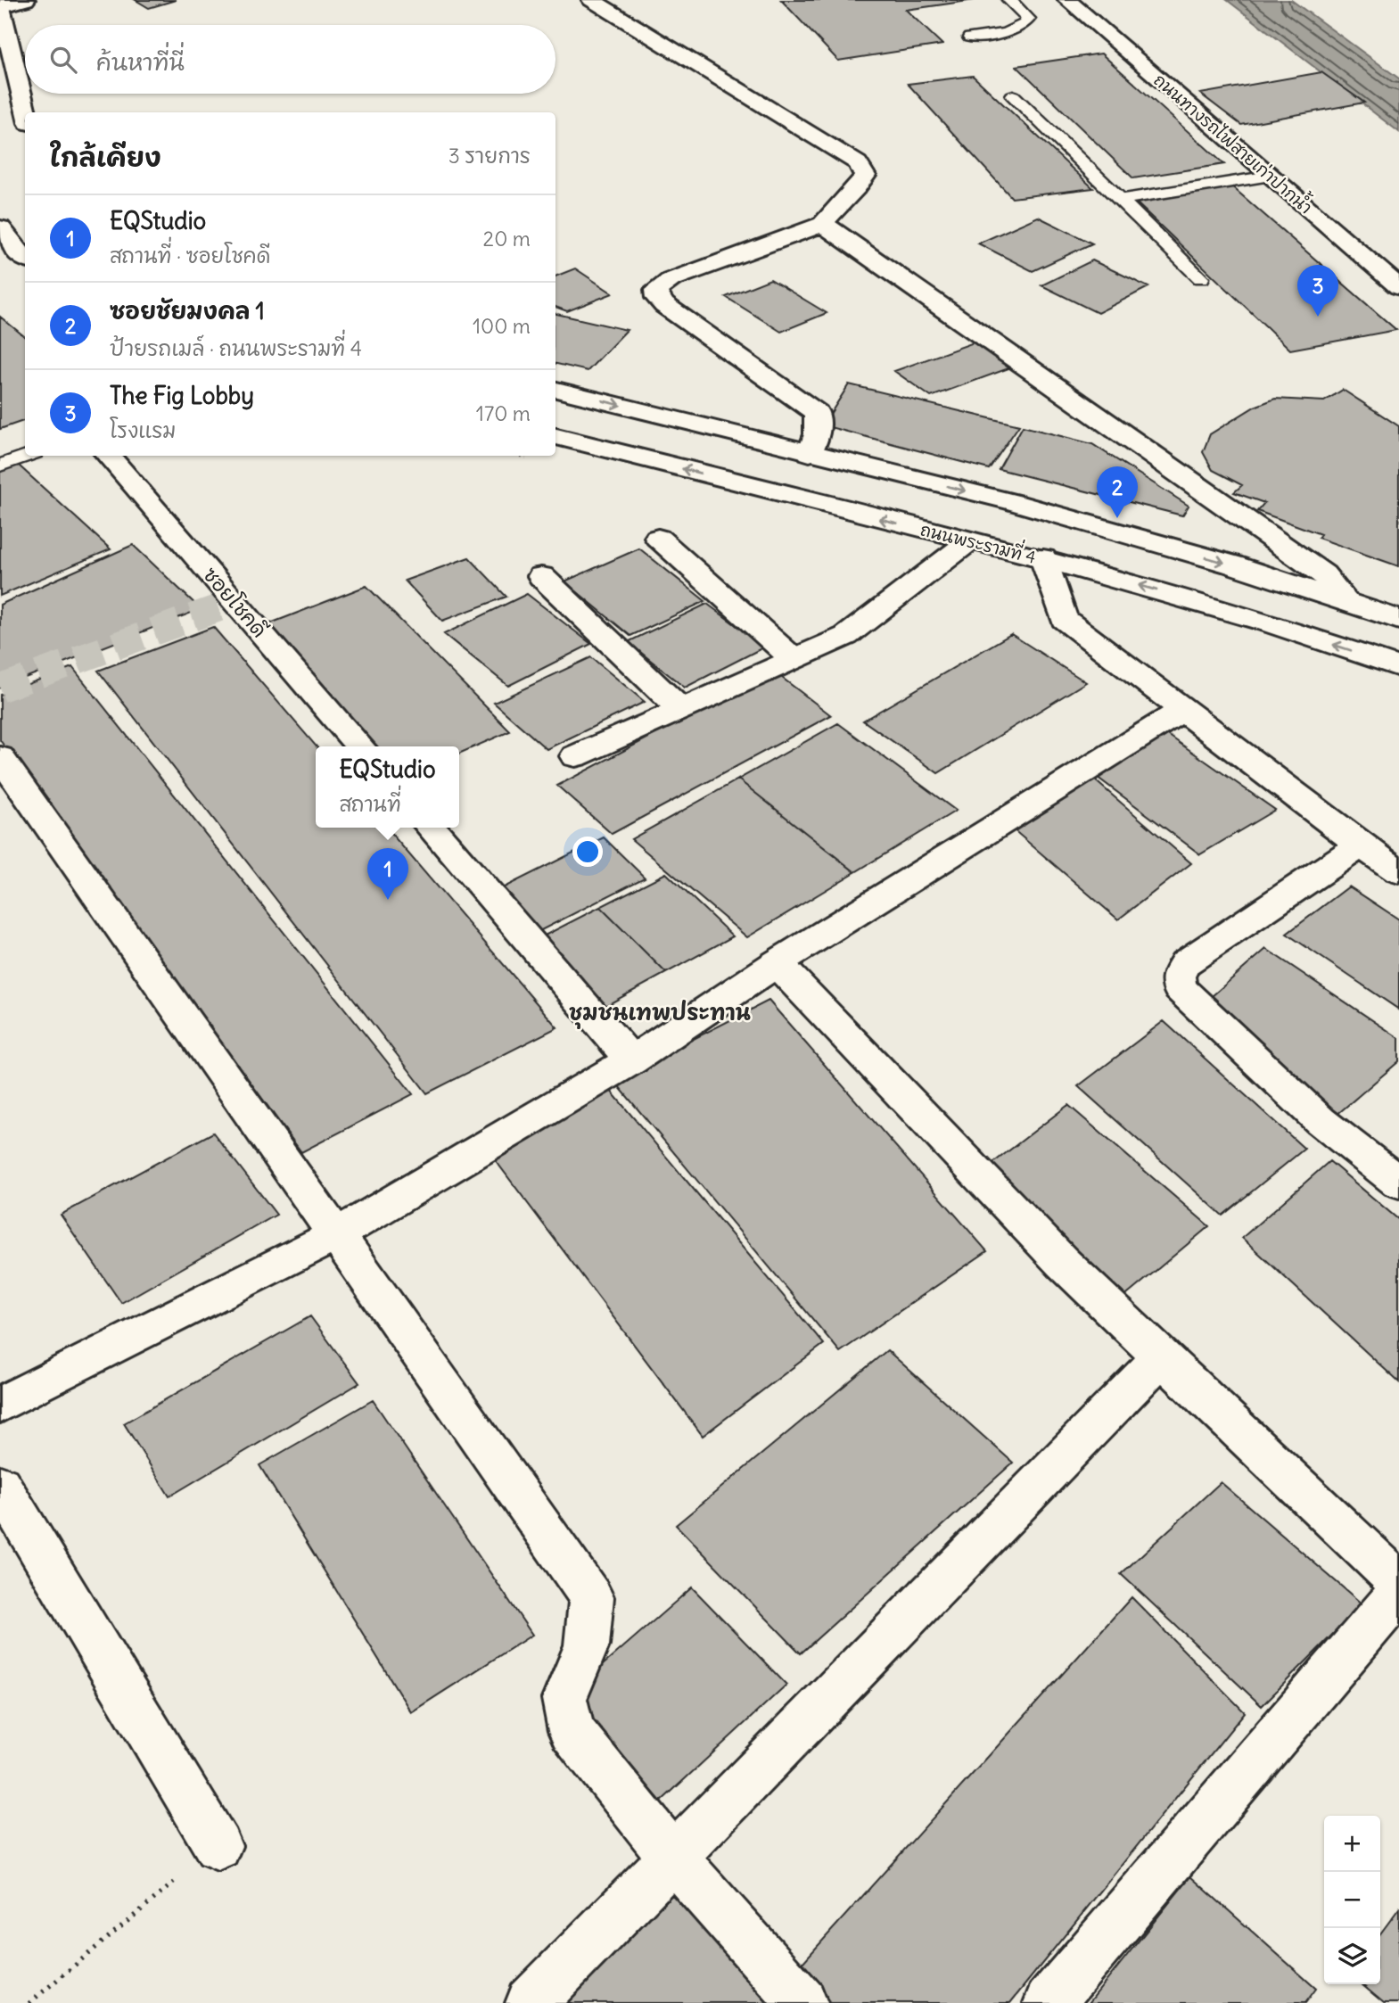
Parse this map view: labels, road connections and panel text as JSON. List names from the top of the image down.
{
  "streets": {
    "street": ["ถนนทางรถไฟสายเก่าปากน้ำ", "ถนนพระรามที่ 4", "ซอยโชคดี"]
  },
  "districts": ["ชุมชนเทพประทาน"],
  "page": {
    "search": "ค้นหาที่นี่",
    "heading": ["ใกล้เคียง", "3 รายการ"],
    "list": [
      {
        "mark": "1",
        "name": "EQStudio",
        "note": "สถานที่ · ซอยโชคดี",
        "value": "20 m"
      },
      {
        "mark": "2",
        "name": "ซอยชัยมงคล 1",
        "note": "ป้ายรถเมล์ · ถนนพระรามที่ 4",
        "value": "100 m"
      },
      {
        "mark": "3",
        "name": "The Fig Lobby",
        "note": "โรงแรม",
        "value": "170 m"
      }
    ],
    "pins": ["3", "2", "1"],
    "popup": ["EQStudio", "สถานที่"],
    "map_buttons": ["+", "−"]
  }
}
